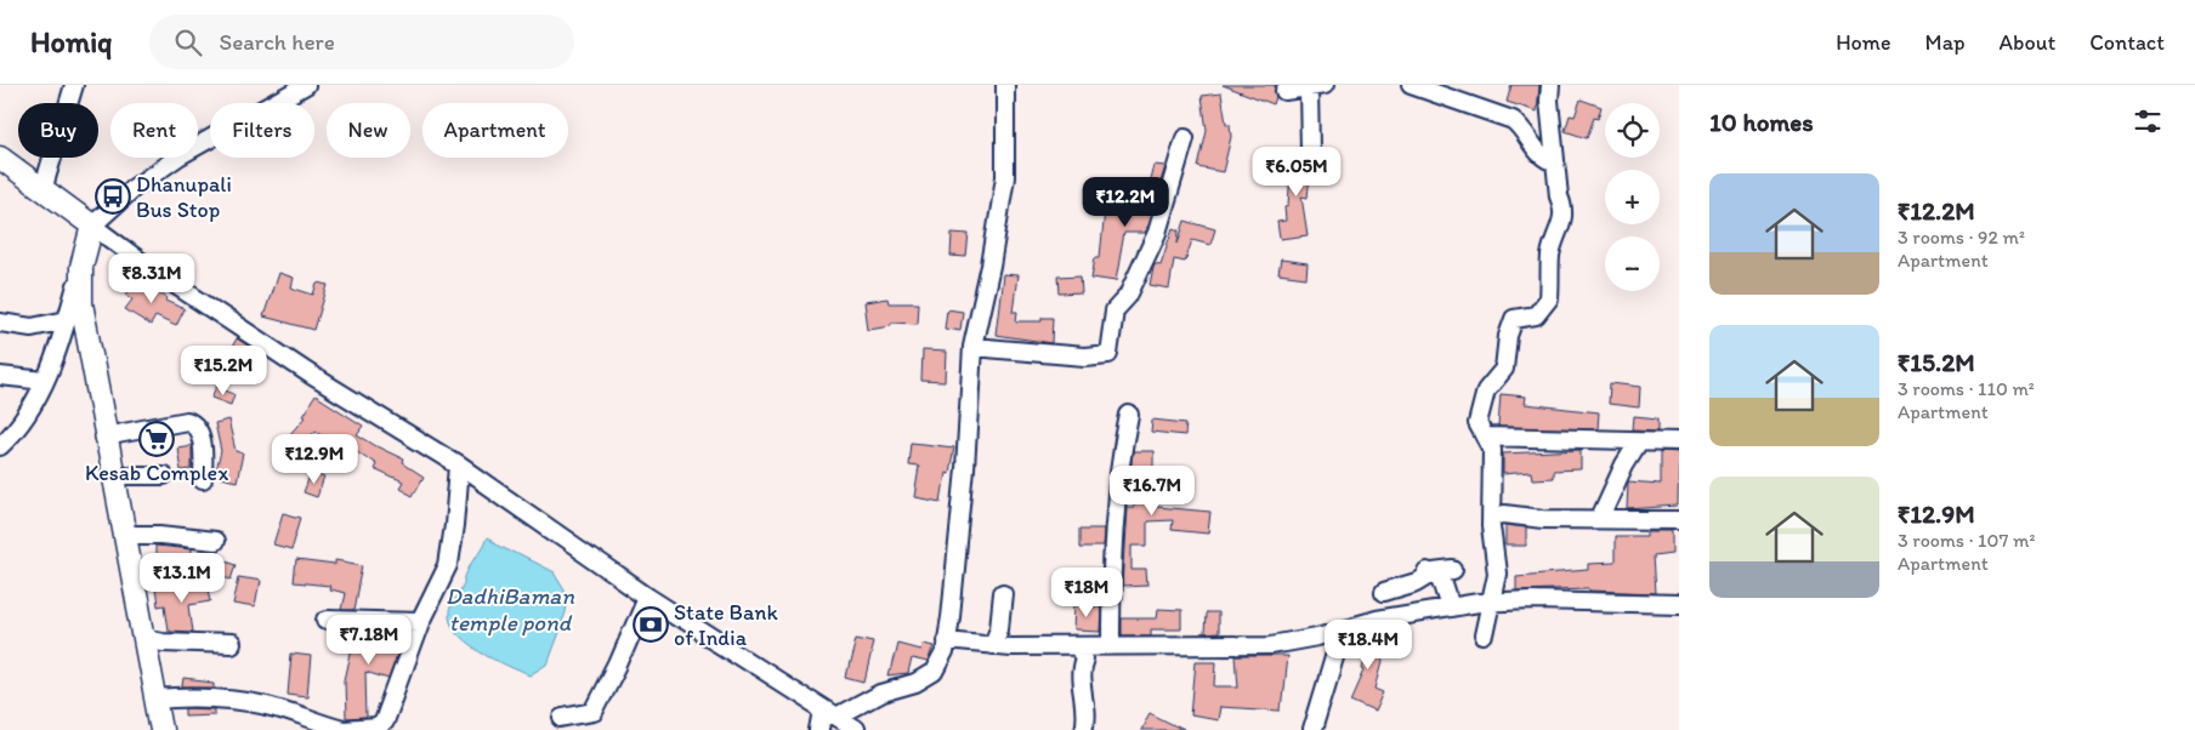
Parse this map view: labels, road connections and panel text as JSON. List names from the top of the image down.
{
  "water": ["DadhiBaman temple pond"],
  "places": {
    "bus stop": ["Dhanupali Bus Stop"],
    "supermarket": ["Kesab Complex"],
    "bank": ["State Bank of India"]
  },
  "page": {
    "header": "Homiq",
    "search": "Search here",
    "nav": [
      "Home",
      "Map",
      "About",
      "Contact"
    ],
    "heading": "10 homes",
    "map_buttons": ["+", "−"],
    "chip": [
      "Buy",
      "Rent",
      "Filters",
      "New",
      "Apartment"
    ],
    "price": [
      "₹6.05M",
      "₹12.2M",
      "₹8.31M",
      "₹15.2M",
      "₹12.9M",
      "₹16.7M",
      "₹13.1M",
      "₹18M",
      "₹7.18M",
      "₹18.4M"
    ],
    "list": [
      {
        "name": "₹12.2M",
        "note": "3 rooms · 92 m² · Apartment"
      },
      {
        "name": "₹15.2M",
        "note": "3 rooms · 110 m² · Apartment"
      },
      {
        "name": "₹12.9M",
        "note": "3 rooms · 107 m² · Apartment"
      }
    ]
  }
}
